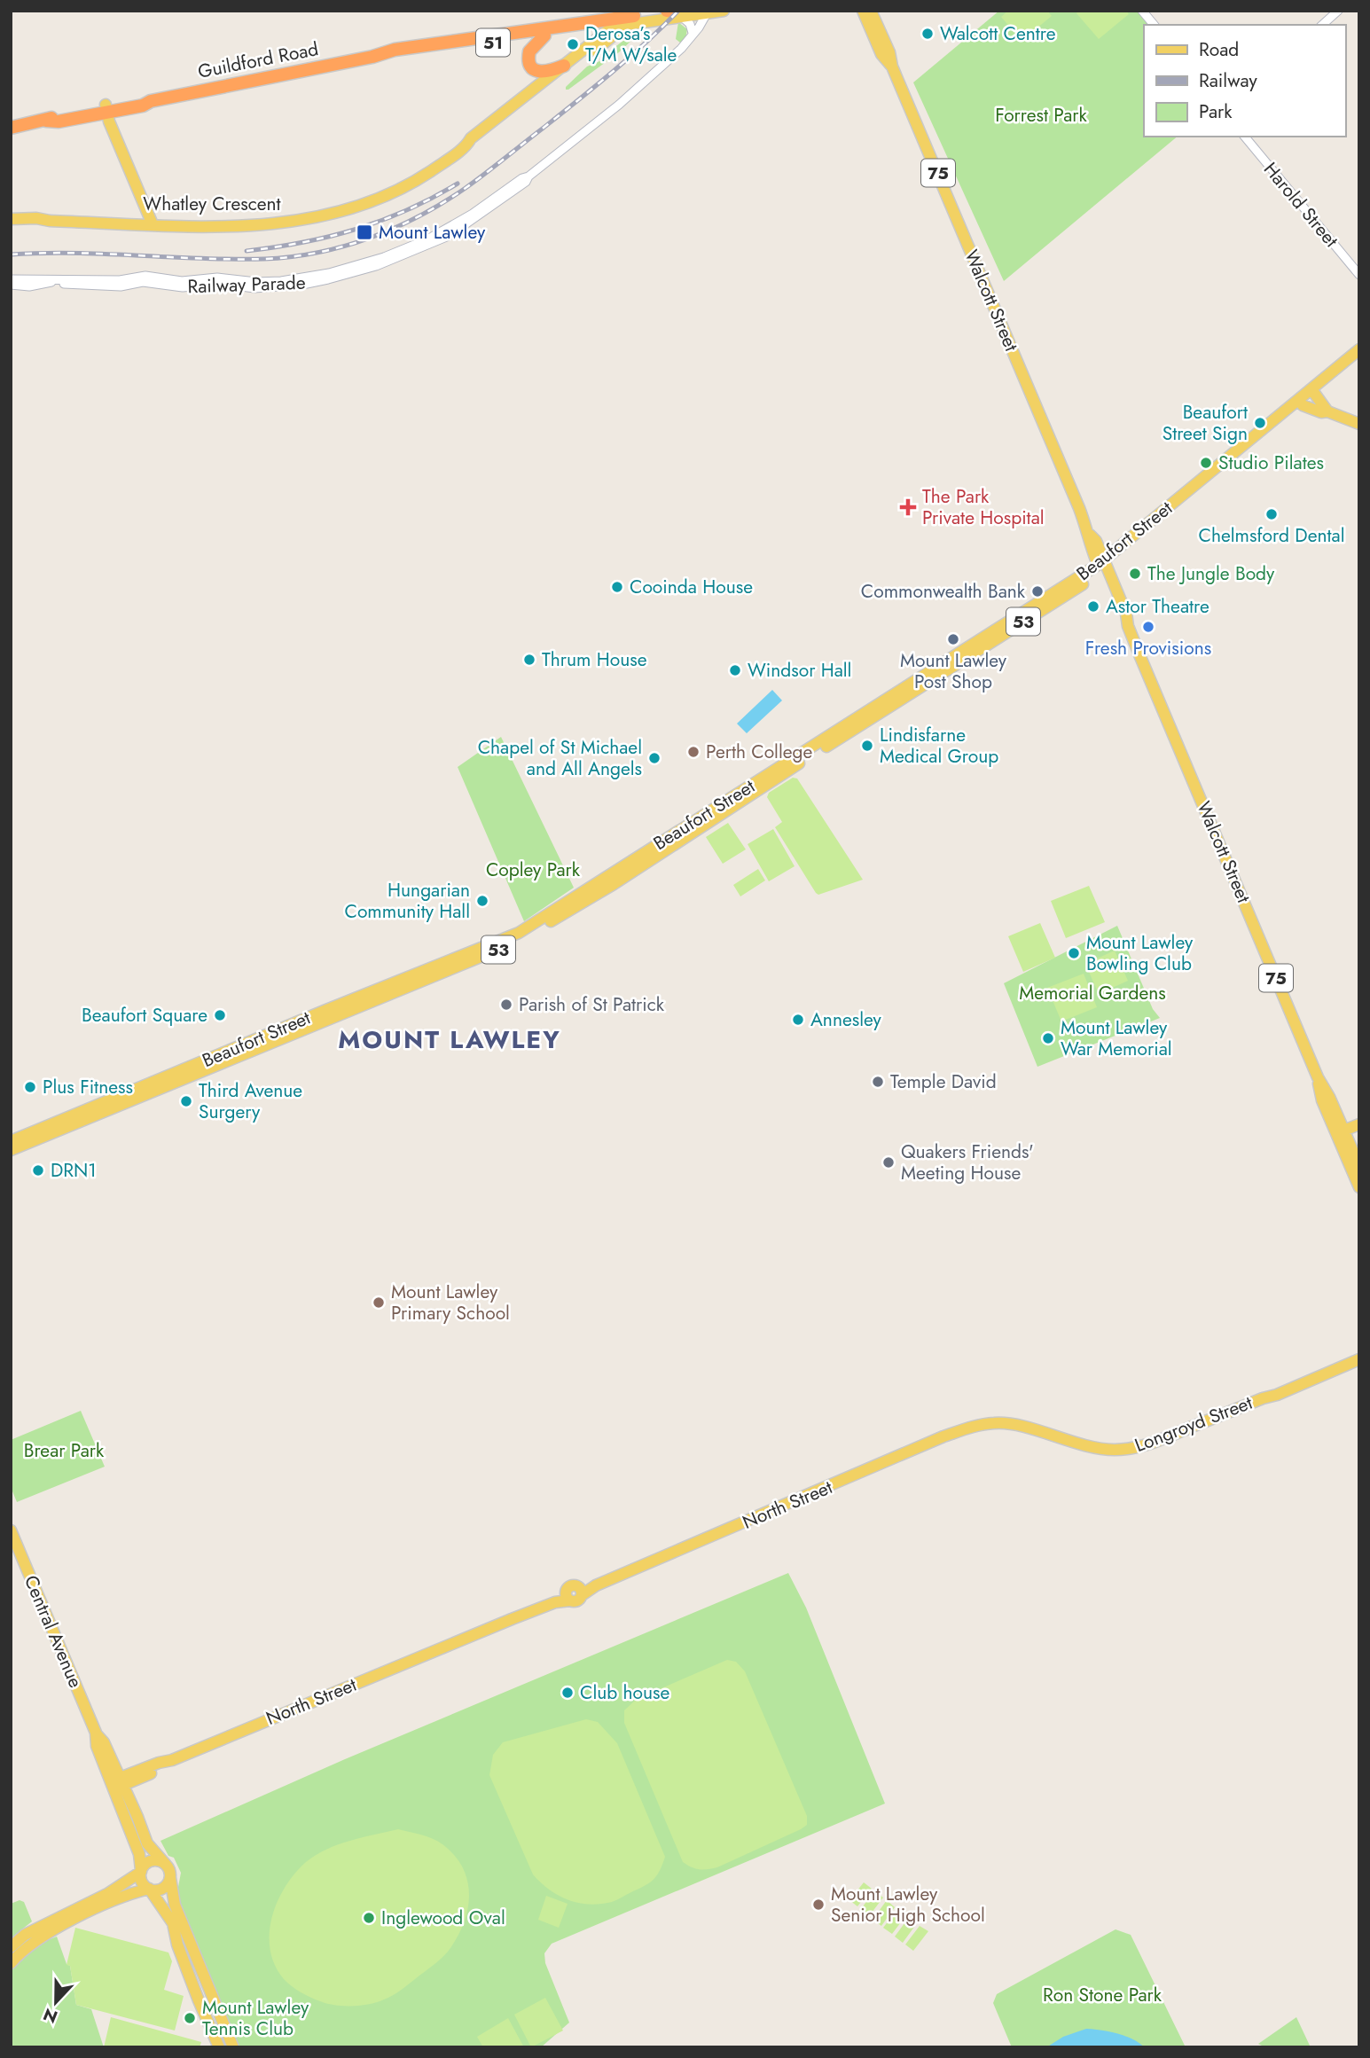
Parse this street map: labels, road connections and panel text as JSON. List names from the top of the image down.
{
  "streets": {
    "highway": ["51", "Guildford Road"],
    "main road": [
      "75",
      "Whatley Crescent",
      "Walcott Street",
      "Beaufort Street",
      "53",
      "Longroyd Street",
      "North Street",
      "Central Avenue"
    ],
    "street": ["Harold Street", "Railway Parade"]
  },
  "crossings": [
    ["Guildford Road", "Whatley Crescent"],
    ["Guildford Road", "Railway Parade"],
    ["Walcott Street", "Beaufort Street"],
    ["Longroyd Street", "North Street"],
    ["North Street", "Central Avenue"]
  ],
  "districts": ["MOUNT LAWLEY"],
  "parks": [
    "Forrest Park",
    "Copley Park",
    "Memorial Gardens",
    "Brear Park",
    "Ron Stone Park"
  ],
  "places": {
    "other": [
      "Walcott Centre",
      "Derosa’s T/M W/sale",
      "Beaufort Street Sign",
      "Studio Pilates",
      "Chelmsford Dental",
      "The Jungle Body",
      "Cooinda House",
      "Commonwealth Bank",
      "Astor Theatre",
      "Fresh Provisions",
      "Mount Lawley Post Shop",
      "Thrum House",
      "Windsor Hall",
      "Lindisfarne Medical Group",
      "Perth College",
      "Chapel of St Michael and All Angels",
      "Hungarian Community Hall",
      "Mount Lawley Bowling Club",
      "Parish of St Patrick",
      "Beaufort Square",
      "Annesley",
      "Mount Lawley War Memorial",
      "Temple David",
      "Plus Fitness",
      "Third Avenue Surgery",
      "Quakers Friends' Meeting House",
      "DRN1",
      "Mount Lawley Primary School",
      "Club house",
      "Mount Lawley Senior High School",
      "Inglewood Oval",
      "Mount Lawley Tennis Club"
    ],
    "transit": ["Mount Lawley"],
    "health": ["The Park Private Hospital"]
  },
  "legend": ["Road", "Railway", "Park"],
  "north": "bottom"
}
